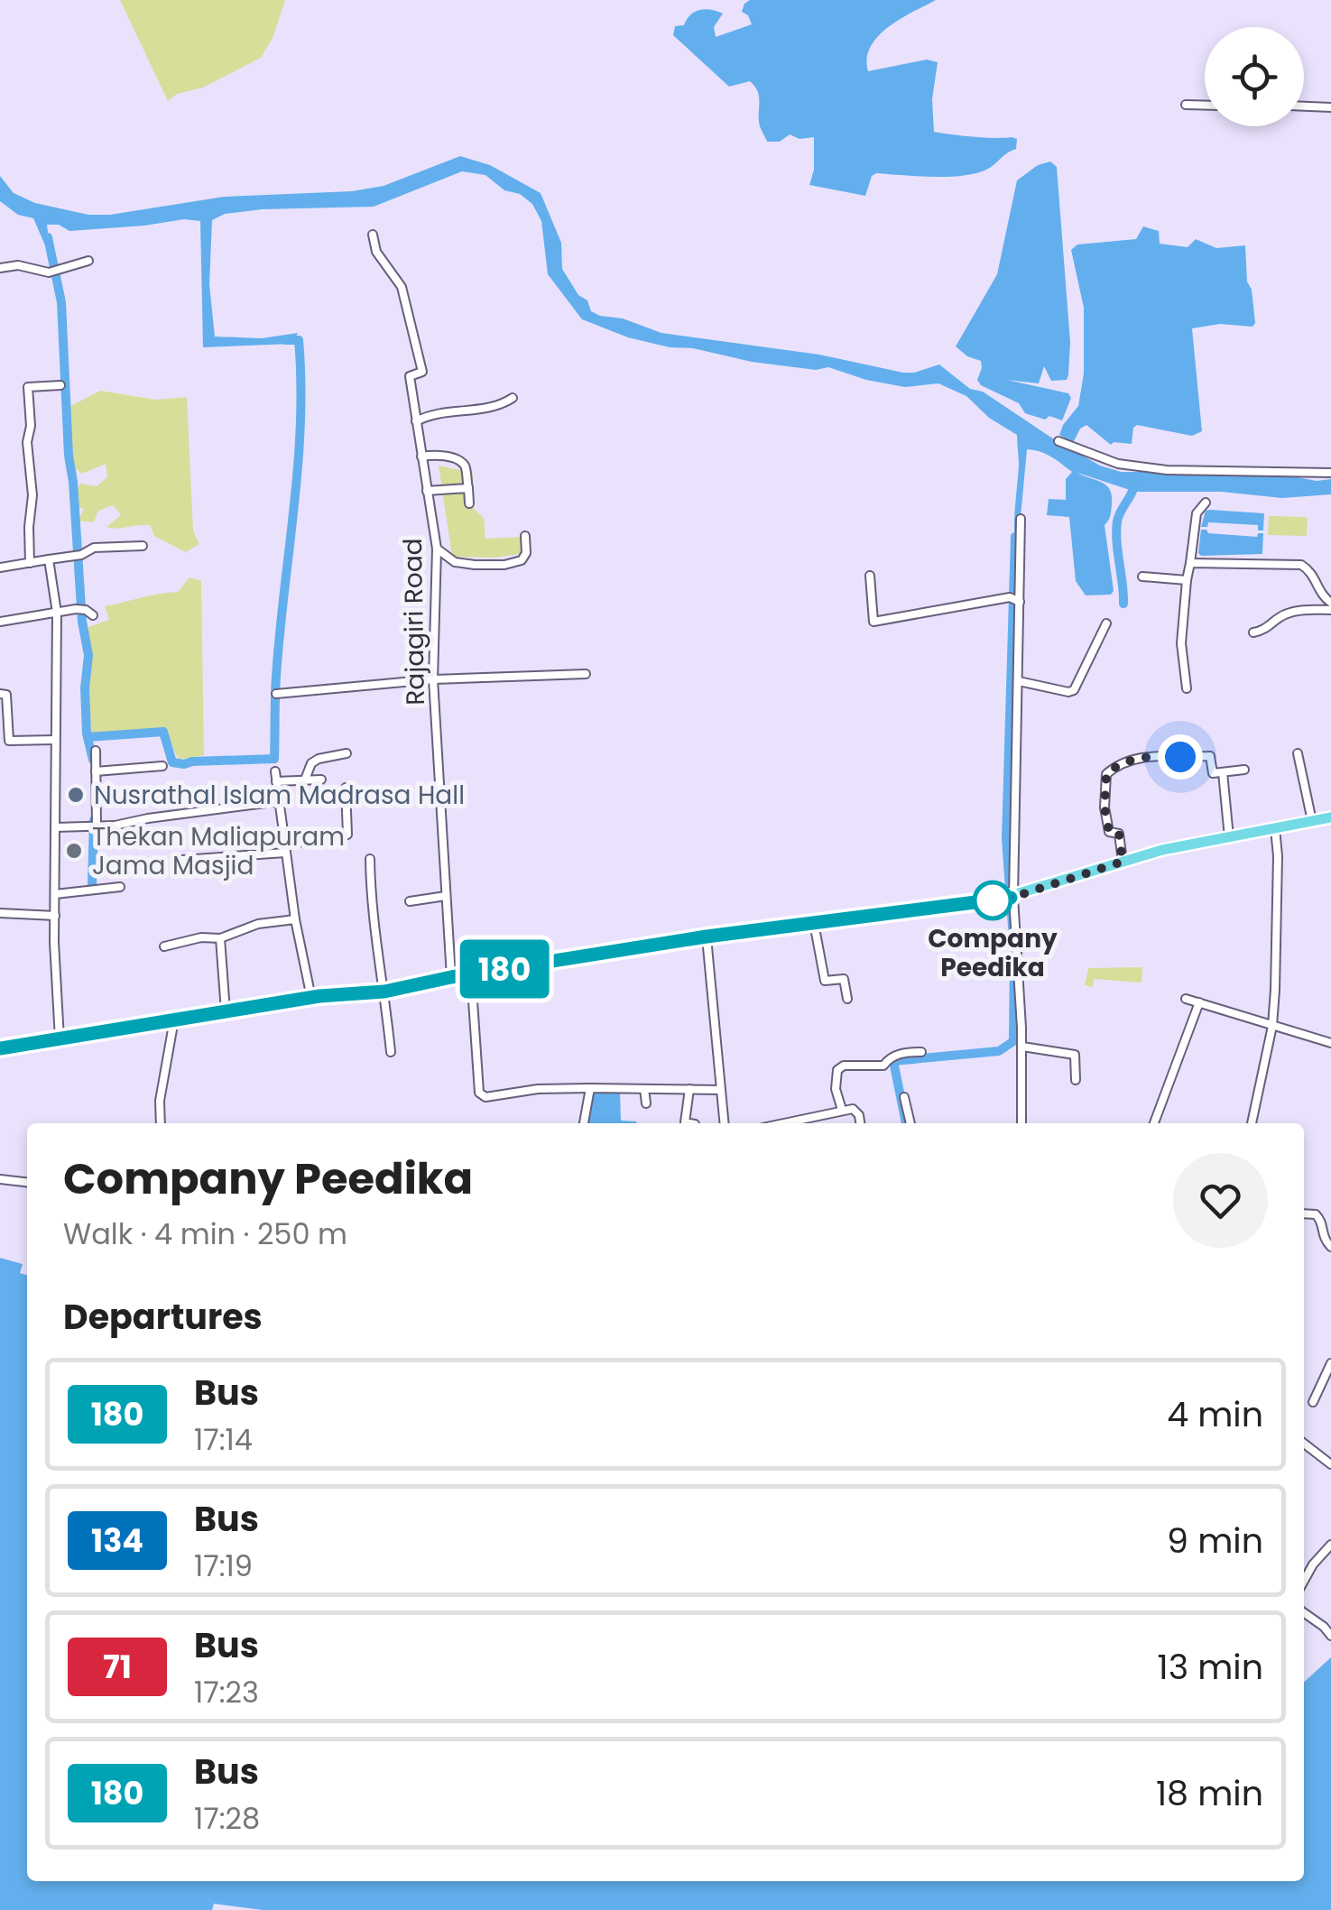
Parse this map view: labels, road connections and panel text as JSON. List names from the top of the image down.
{
  "streets": {
    "street": ["Rajagiri Road"]
  },
  "places": ["Nusrathal Islam Madrasa Hall", "Thekan Maliapuram Jama Masjid", "Company Peedika"],
  "lines": ["bus line 180"],
  "page": {
    "on_map": "180",
    "heading": [
      ["Company Peedika", "Walk · 4 min · 250 m"],
      "Departures"
    ],
    "list": [
      {
        "mark": "180",
        "name": "Bus",
        "note": "17:14",
        "value": "4 min"
      },
      {
        "mark": "134",
        "name": "Bus",
        "note": "17:19",
        "value": "9 min"
      },
      {
        "mark": "71",
        "name": "Bus",
        "note": "17:23",
        "value": "13 min"
      },
      {
        "mark": "180",
        "name": "Bus",
        "note": "17:28",
        "value": "18 min"
      }
    ]
  }
}
